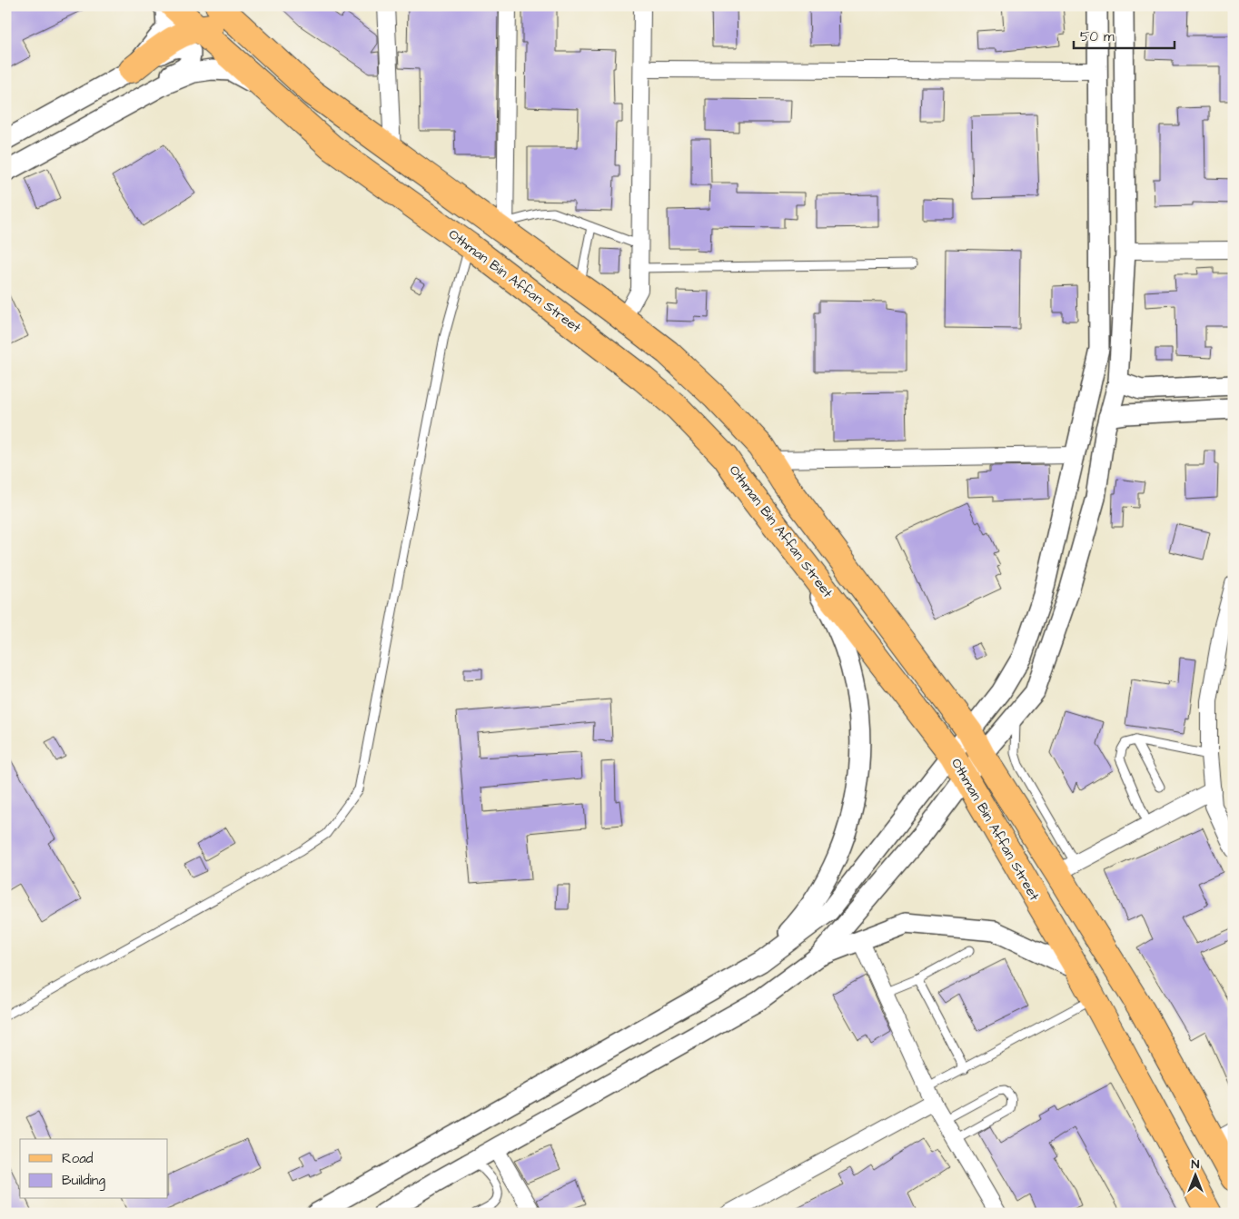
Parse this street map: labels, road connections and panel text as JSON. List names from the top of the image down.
{
  "streets": {
    "main road": ["Othman Bin Affan Street"]
  },
  "legend": ["Road", "Building"],
  "scale_bar": "50 m",
  "north": "top"
}
